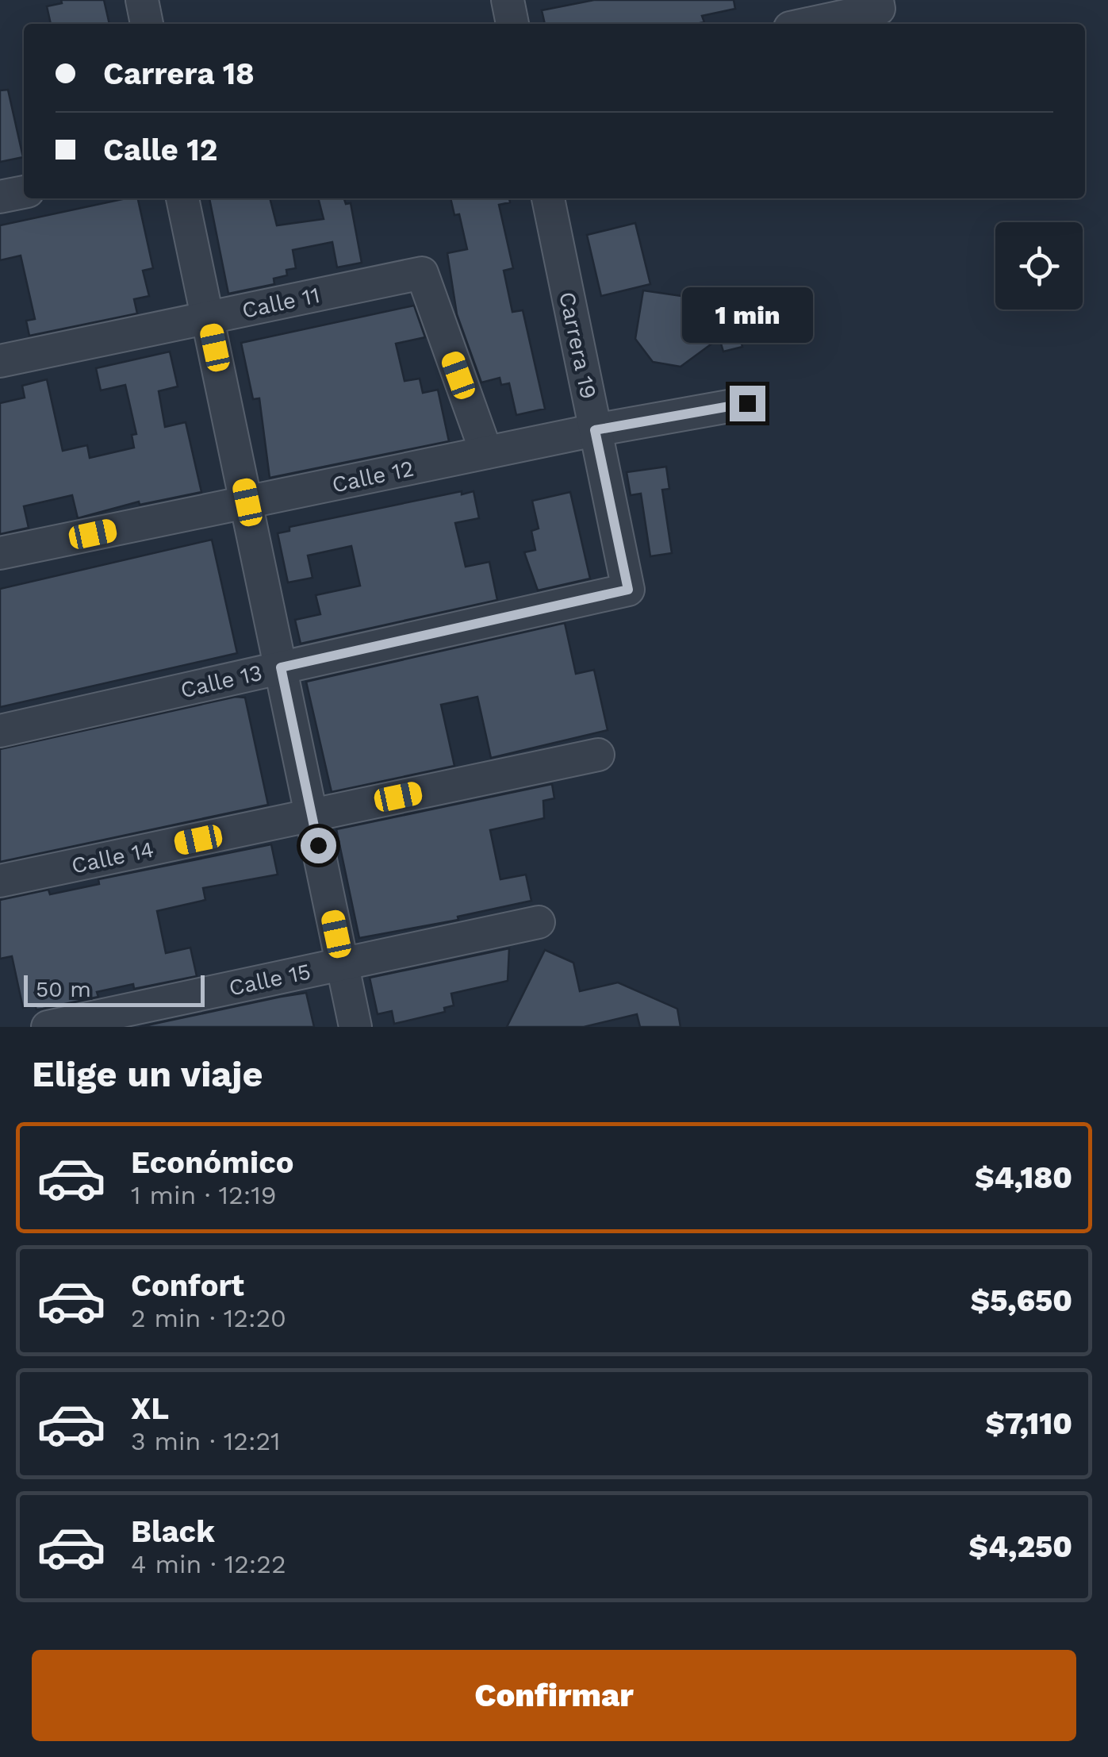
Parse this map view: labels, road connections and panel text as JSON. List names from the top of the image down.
{
  "streets": {
    "street": [
      "Calle 11",
      "Carrera 19",
      "Calle 12",
      "Calle 13",
      "Calle 14",
      "Calle 15"
    ]
  },
  "crossings": [
    ["Calle 11", "Calle 12"],
    ["Carrera 19", "Calle 12"],
    ["Carrera 19", "Calle 13"]
  ],
  "scale_bar": "50 m",
  "page": {
    "banner": ["Carrera 18", "Calle 12"],
    "bubble": "1 min",
    "scale": "50 m",
    "heading": "Elige un viaje",
    "list": [
      {
        "name": "Económico",
        "note": "1 min · 12:19",
        "value": "$4,180"
      },
      {
        "name": "Confort",
        "note": "2 min · 12:20",
        "value": "$5,650"
      },
      {
        "name": "XL",
        "note": "3 min · 12:21",
        "value": "$7,110"
      },
      {
        "name": "Black",
        "note": "4 min · 12:22",
        "value": "$4,250"
      }
    ],
    "buttons": "Confirmar"
  }
}
